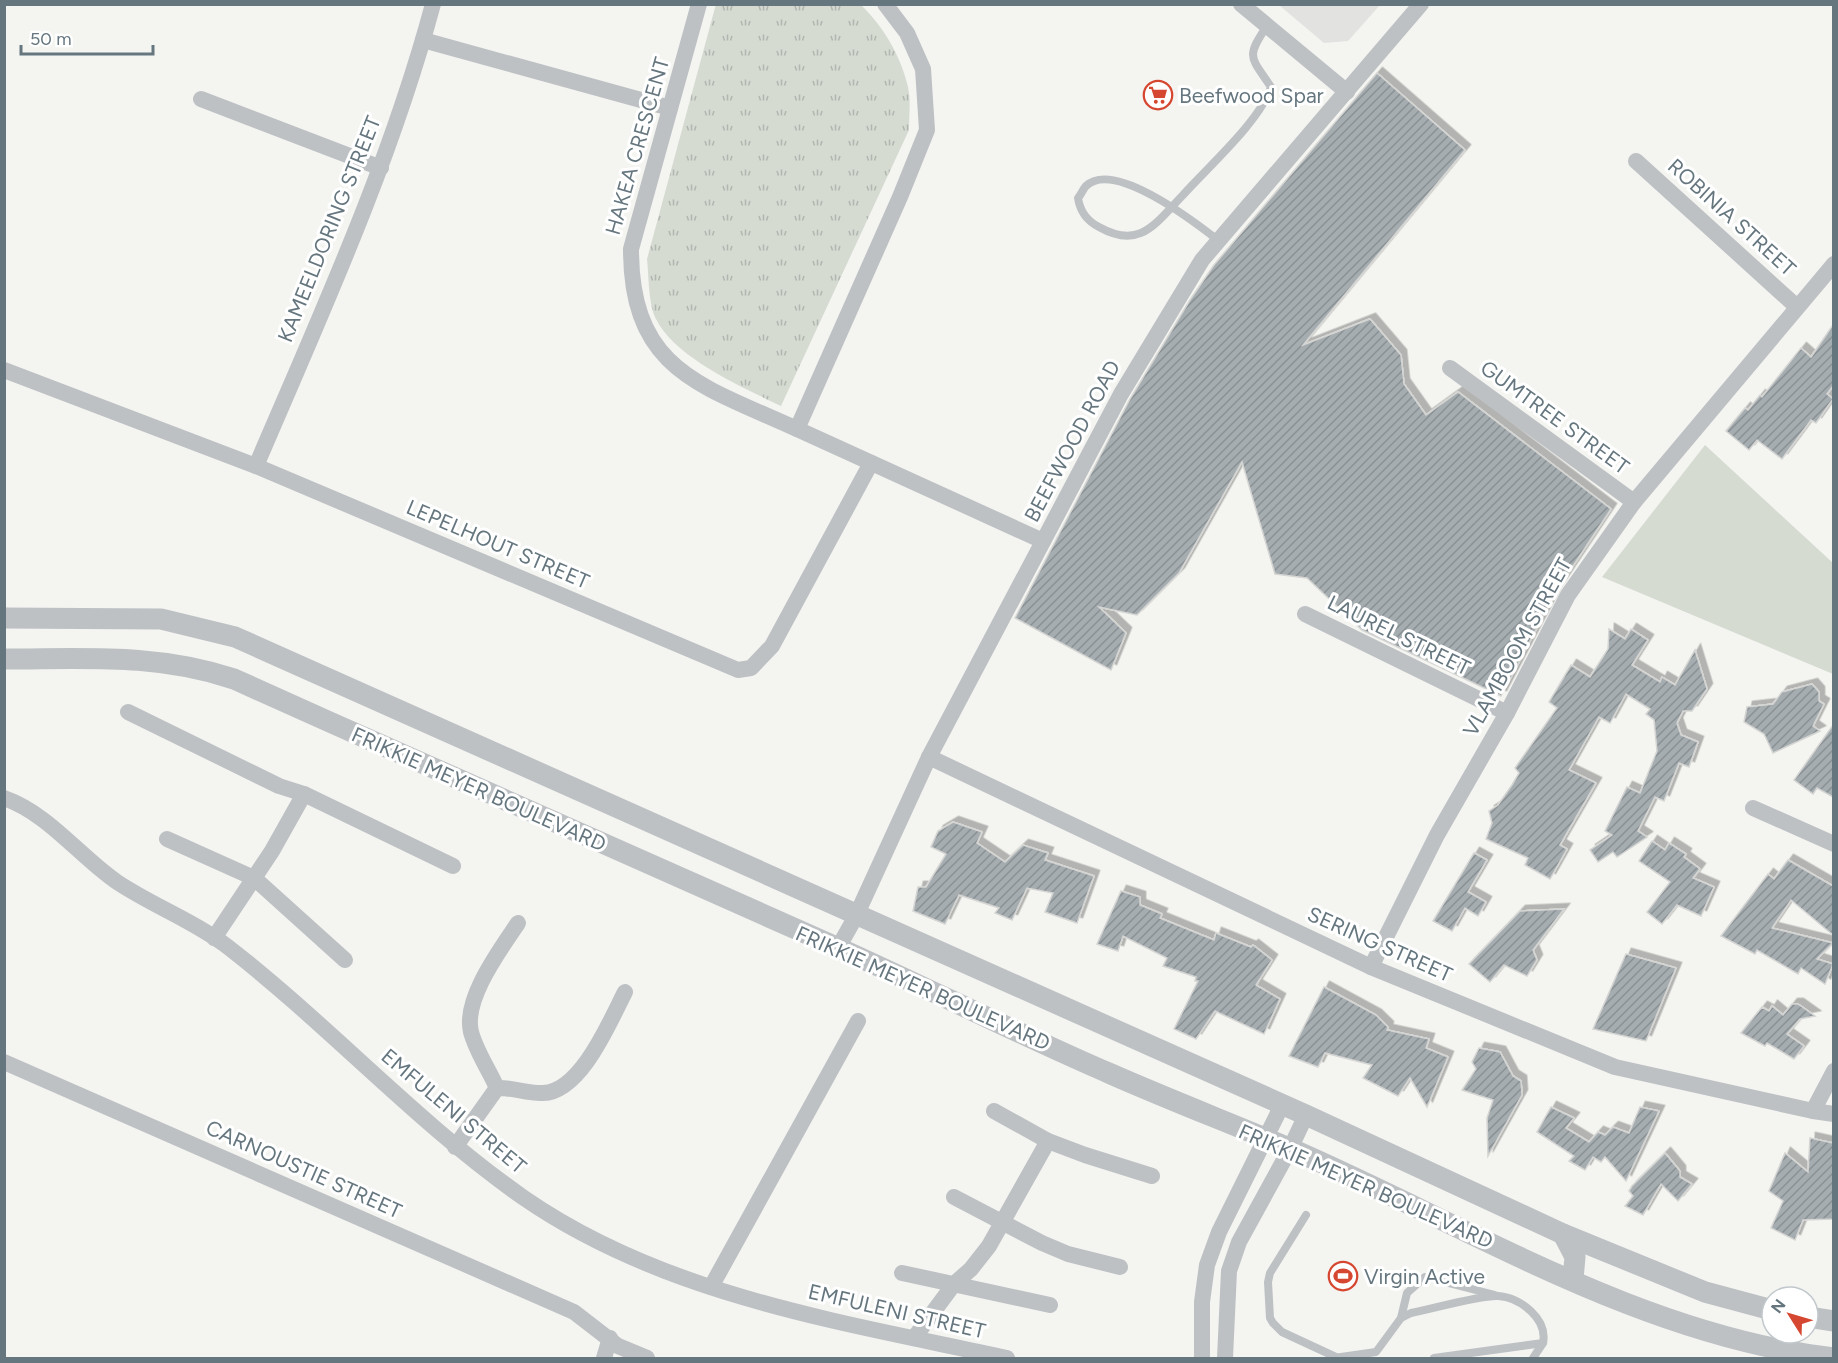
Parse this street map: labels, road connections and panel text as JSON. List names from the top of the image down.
{
  "streets": {
    "street": [
      "HAKEA CRESCENT",
      "ROBINIA STREET",
      "KAMEELDORING STREET",
      "GUMTREE STREET",
      "BEEFWOOD ROAD",
      "LEPELHOUT STREET",
      "LAUREL STREET",
      "VLAMBOOM STREET",
      "FRIKKIE MEYER BOULEVARD",
      "SERING STREET",
      "EMFULENI STREET",
      "CARNOUSTIE STREET"
    ]
  },
  "crossings": [
    ["HAKEA CRESCENT", "BEEFWOOD ROAD"],
    ["HAKEA CRESCENT", "LEPELHOUT STREET"],
    ["ROBINIA STREET", "VLAMBOOM STREET"],
    ["KAMEELDORING STREET", "LEPELHOUT STREET"],
    ["GUMTREE STREET", "VLAMBOOM STREET"],
    ["BEEFWOOD ROAD", "FRIKKIE MEYER BOULEVARD"],
    ["BEEFWOOD ROAD", "SERING STREET"],
    ["LAUREL STREET", "VLAMBOOM STREET"],
    ["VLAMBOOM STREET", "SERING STREET"]
  ],
  "places": {
    "supermarket": ["Beefwood Spar"],
    "sports": ["Virgin Active"]
  },
  "scale_bar": "50 m",
  "north": "top left"
}
